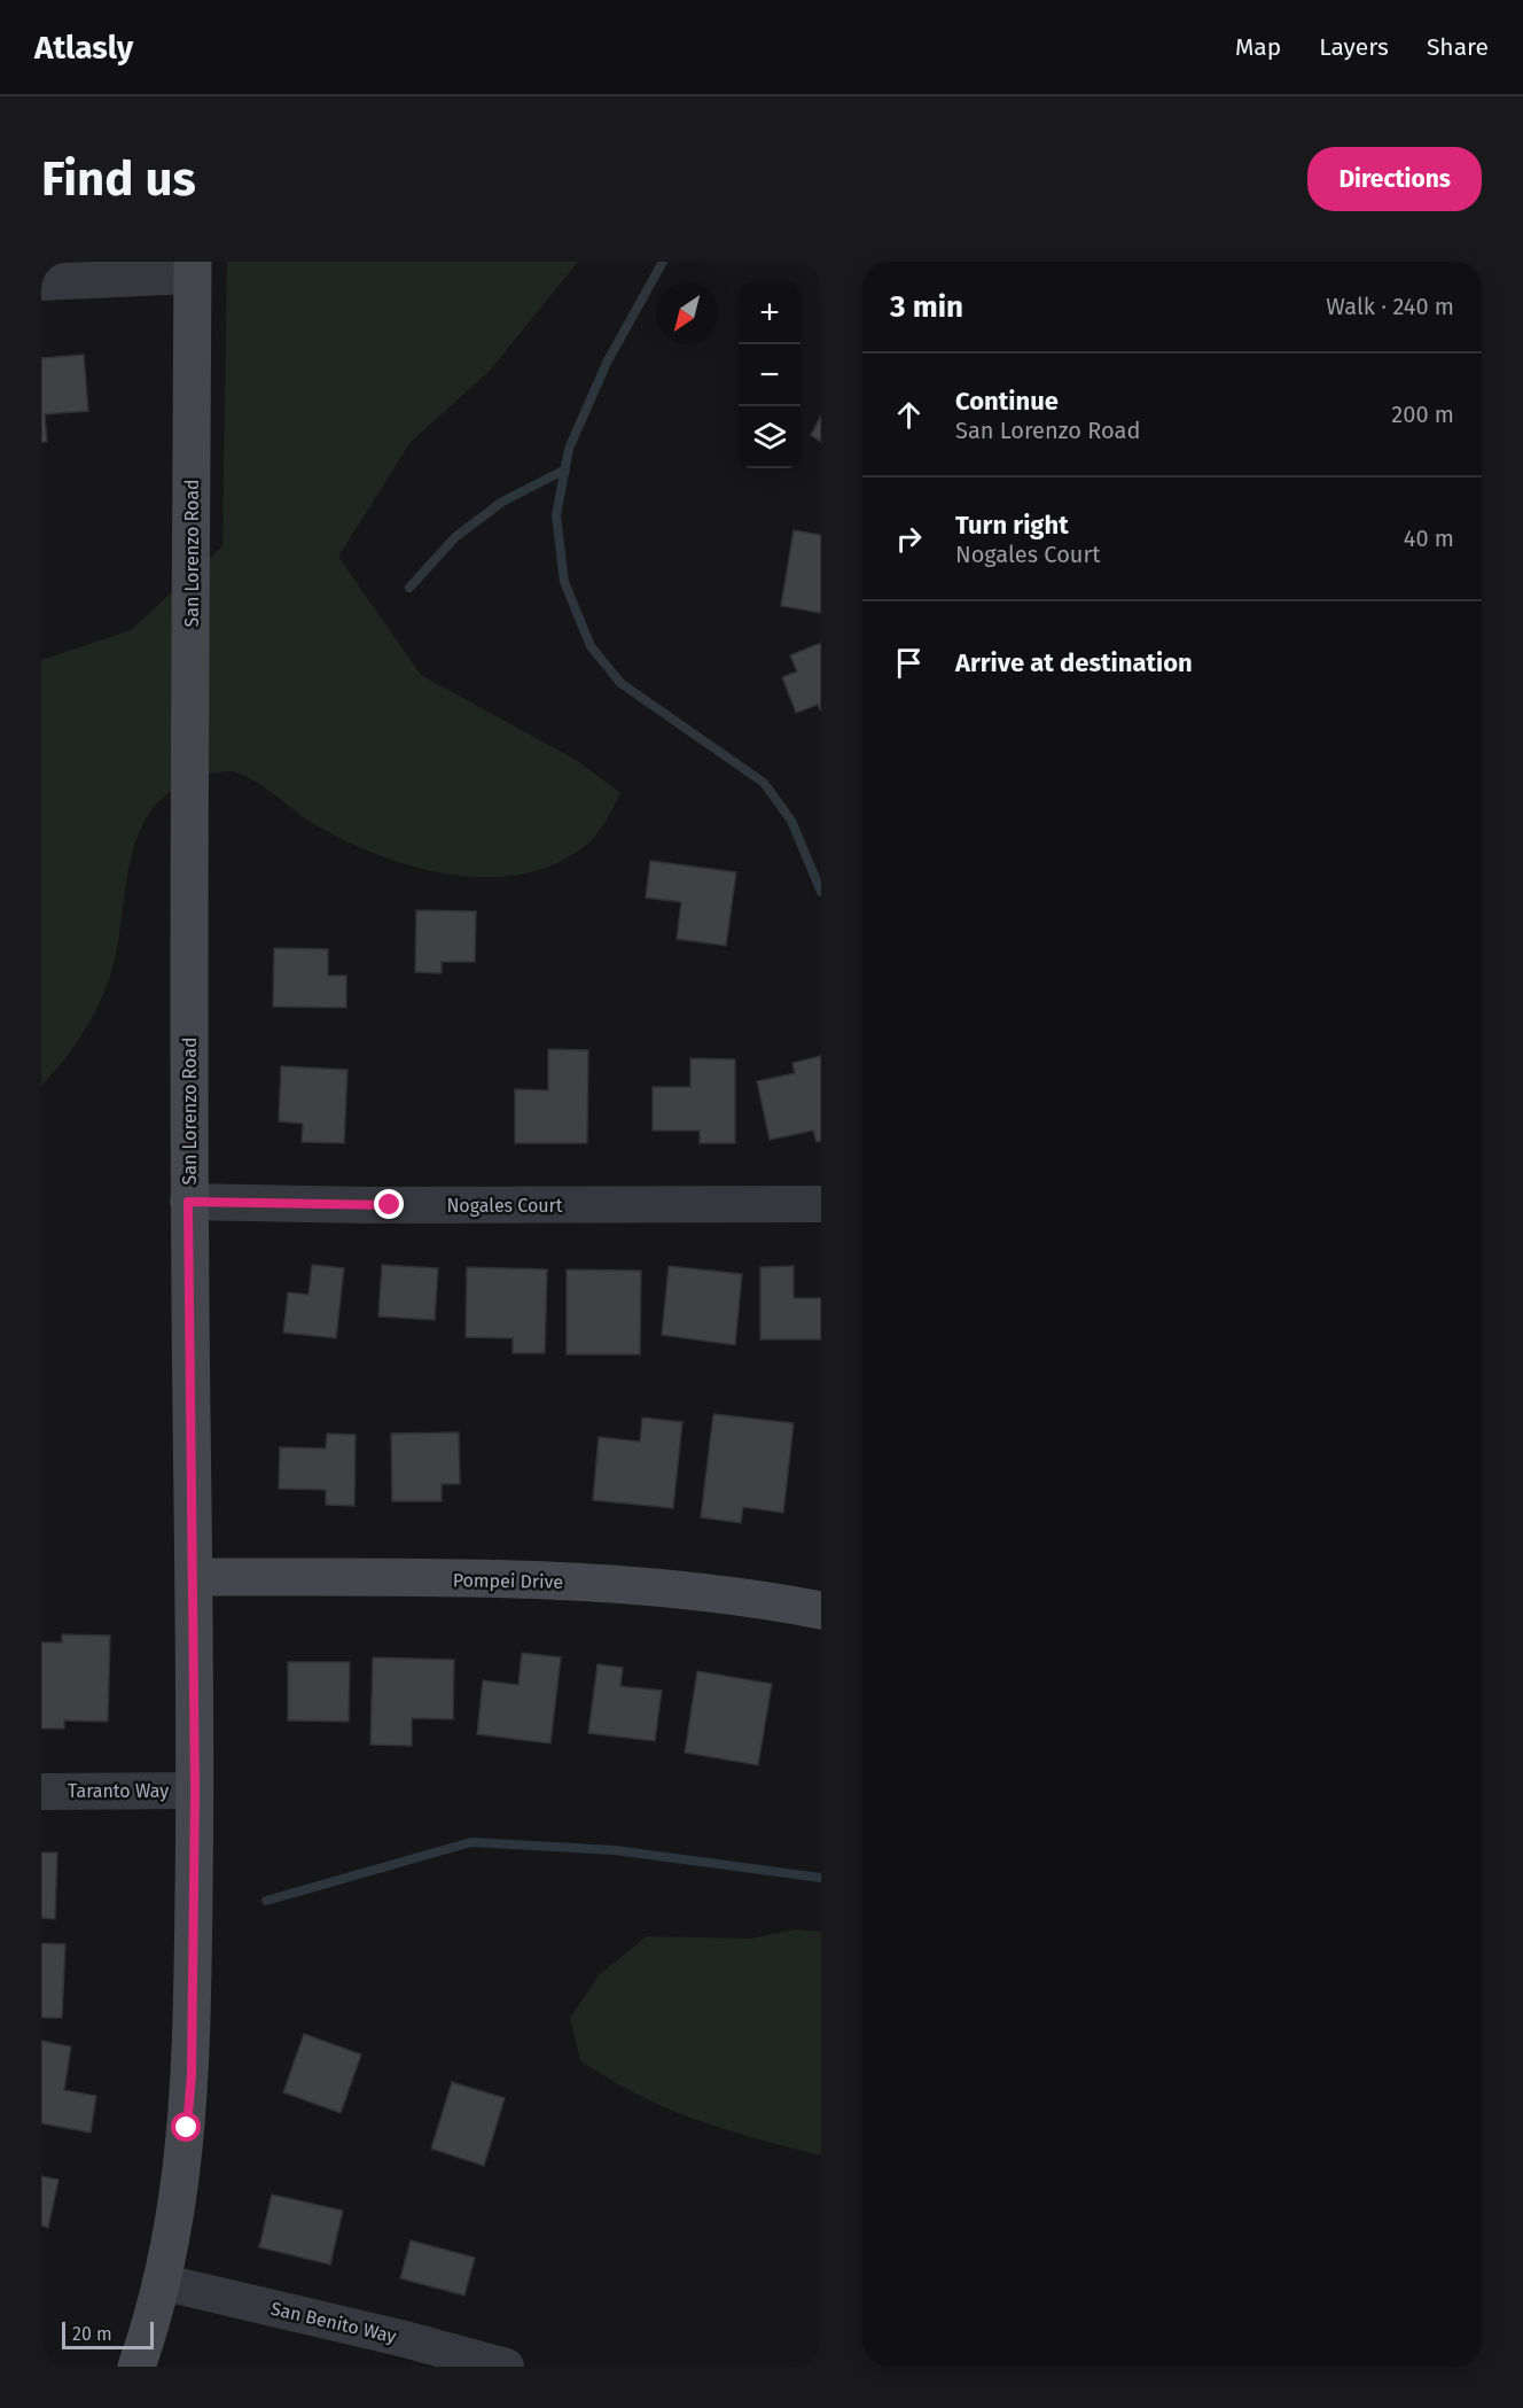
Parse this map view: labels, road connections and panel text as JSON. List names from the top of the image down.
{
  "streets": {
    "street": [
      "San Lorenzo Road",
      "Nogales Court",
      "Pompei Drive",
      "Taranto Way",
      "San Benito Way"
    ]
  },
  "crossings": [
    ["San Lorenzo Road", "Nogales Court"],
    ["San Lorenzo Road", "Pompei Drive"],
    ["San Lorenzo Road", "Taranto Way"],
    ["San Lorenzo Road", "San Benito Way"]
  ],
  "scale_bar": "20 m",
  "north": "bottom left",
  "page": {
    "header": "Atlasly",
    "nav": ["Map", "Layers", "Share"],
    "buttons": "Directions",
    "title": "Find us",
    "heading": ["3 min", "Walk · 240 m"],
    "map_buttons": ["+", "−"],
    "list": [
      ["Continue", "San Lorenzo Road", "200 m"],
      ["Turn right", "Nogales Court", "40 m"],
      "Arrive at destination"
    ],
    "scale": "20 m"
  }
}
